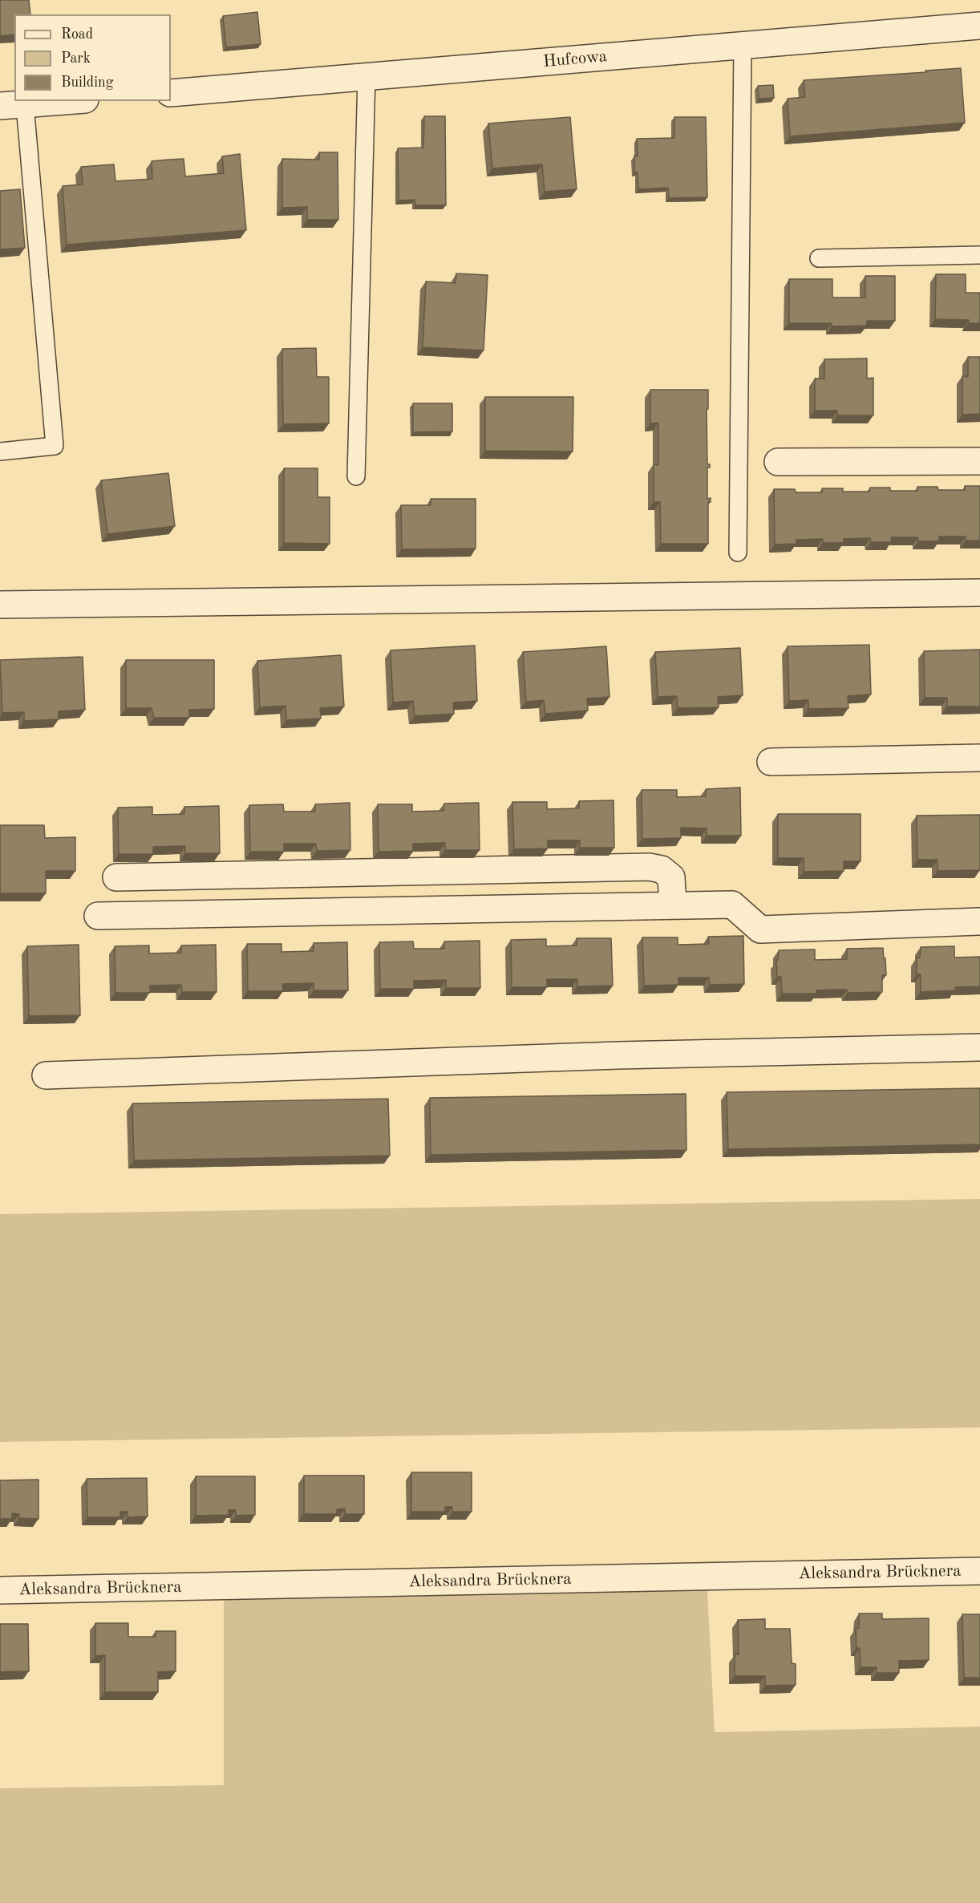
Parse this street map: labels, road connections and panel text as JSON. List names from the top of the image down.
{
  "streets": {
    "street": ["Hufcowa", "Aleksandra Brücknera"]
  },
  "legend": ["Road", "Park", "Building"]
}
